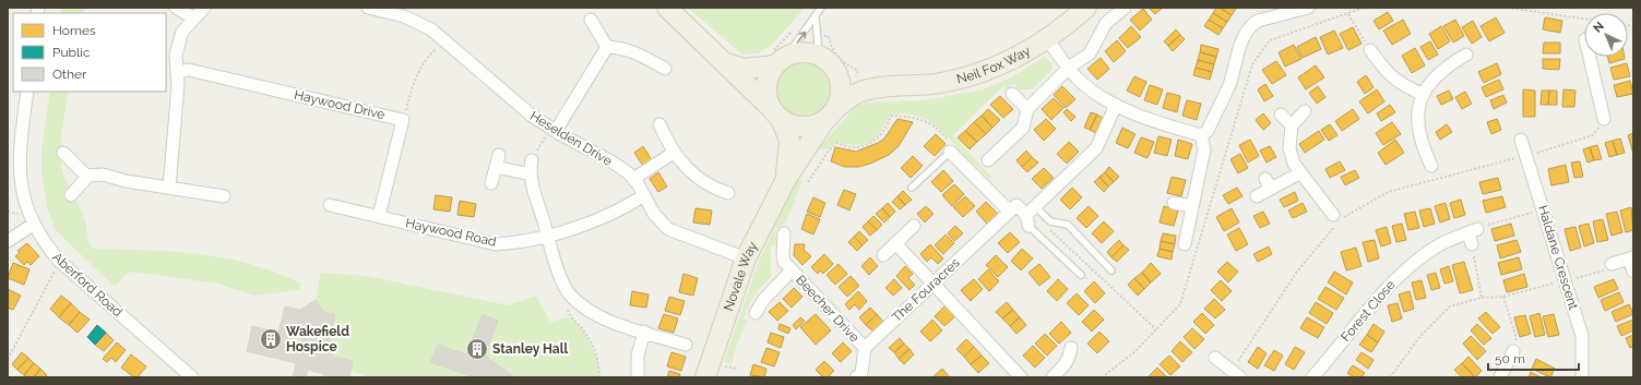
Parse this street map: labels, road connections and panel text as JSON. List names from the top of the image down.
{
  "streets": {
    "main road": ["Neil Fox Way", "Novale Way"],
    "street": [
      "Haywood Drive",
      "Heselden Drive",
      "Haywood Road",
      "Haldane Crescent",
      "Aberford Road",
      "The Fouracres",
      "Beecher Drive",
      "Forest Close"
    ]
  },
  "crossings": [
    ["Neil Fox Way", "Novale Way"],
    ["Haywood Drive", "Haywood Road"],
    ["Heselden Drive", "Haywood Road"],
    ["Heselden Drive", "Novale Way"],
    ["The Fouracres", "Beecher Drive"]
  ],
  "places": {
    "building": ["Wakefield Hospice", "Stanley Hall"]
  },
  "legend": ["Homes", "Public", "Other"],
  "scale_bar": "50 m",
  "north": "top left"
}
